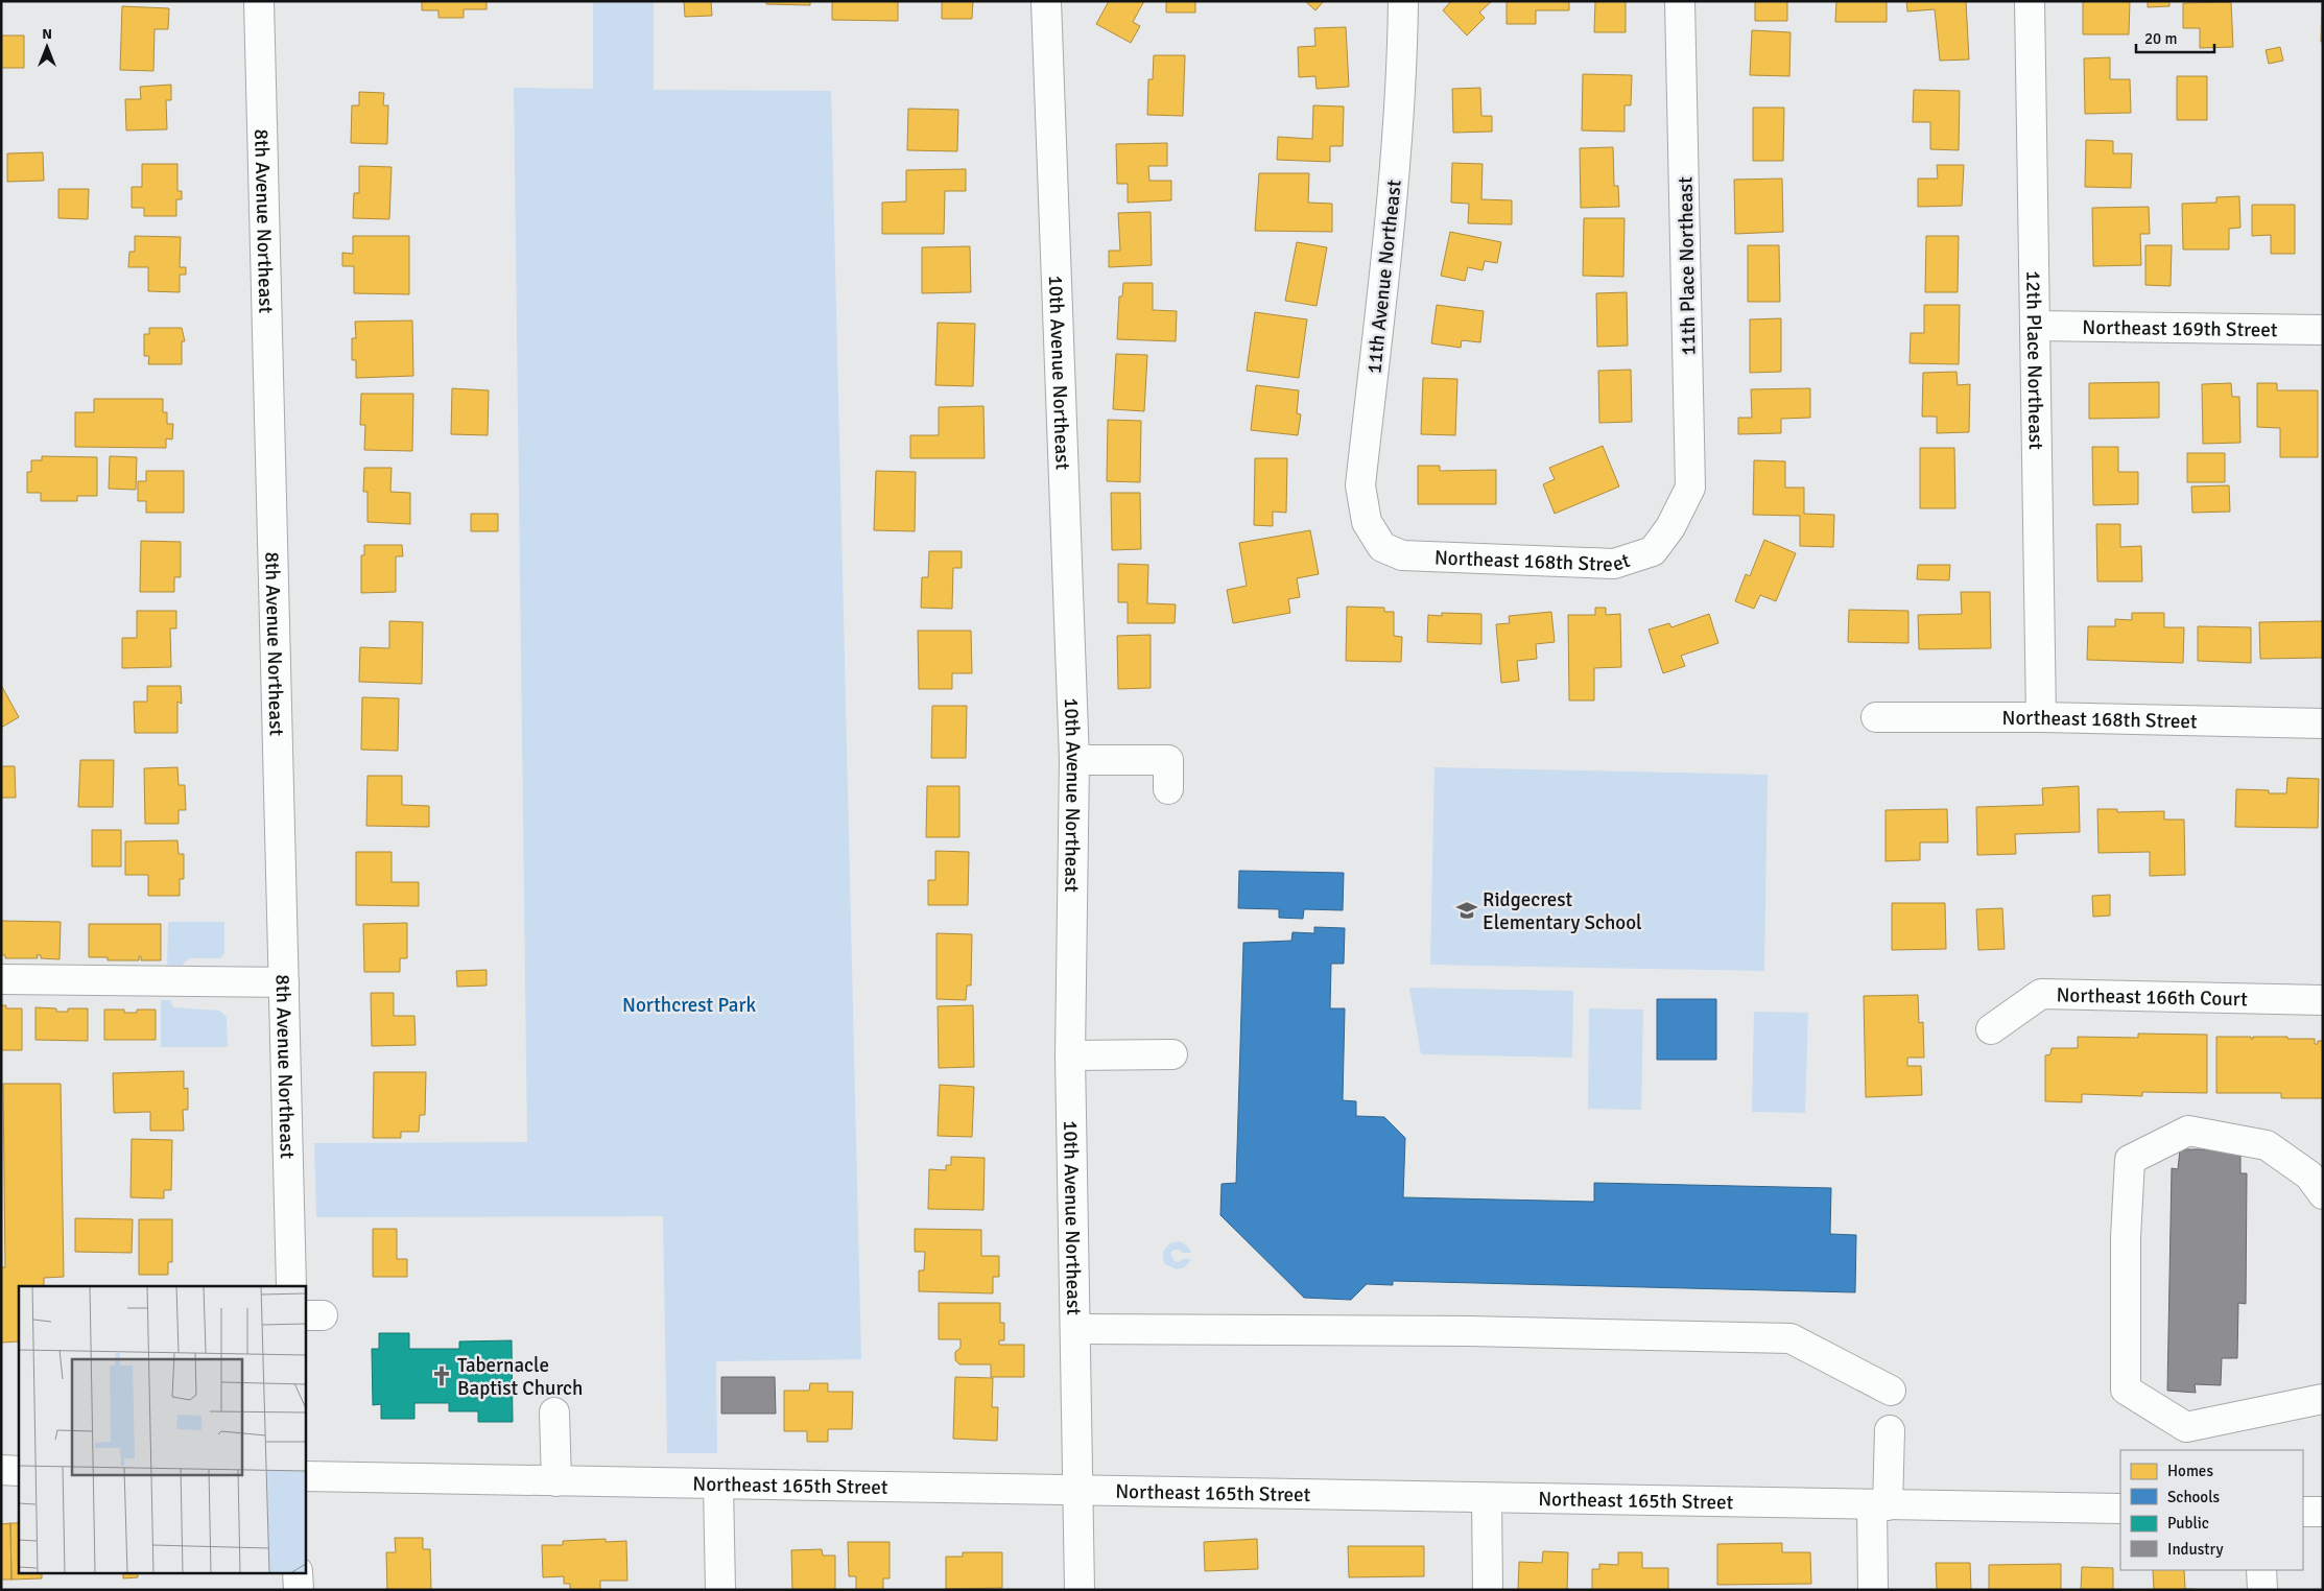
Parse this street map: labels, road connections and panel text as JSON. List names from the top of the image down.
{
  "streets": {
    "street": [
      "8th Avenue Northeast",
      "11th Place Northeast",
      "11th Avenue Northeast",
      "Northeast 169th Street",
      "12th Place Northeast",
      "10th Avenue Northeast",
      "Northeast 168th Street",
      "Northeast 166th Court",
      "Northeast 165th Street"
    ]
  },
  "crossings": [
    ["11th Place Northeast", "Northeast 168th Street"],
    ["11th Avenue Northeast", "Northeast 168th Street"],
    ["Northeast 169th Street", "12th Place Northeast"],
    ["12th Place Northeast", "Northeast 168th Street"],
    ["10th Avenue Northeast", "Northeast 165th Street"]
  ],
  "parks": ["Northcrest Park"],
  "places": {
    "school or university": ["Ridgecrest Elementary School"],
    "church": ["Tabernacle Baptist Church"]
  },
  "legend": [
    "Homes",
    "Schools",
    "Public",
    "Industry"
  ],
  "scale_bar": "20 m",
  "north": "top"
}
